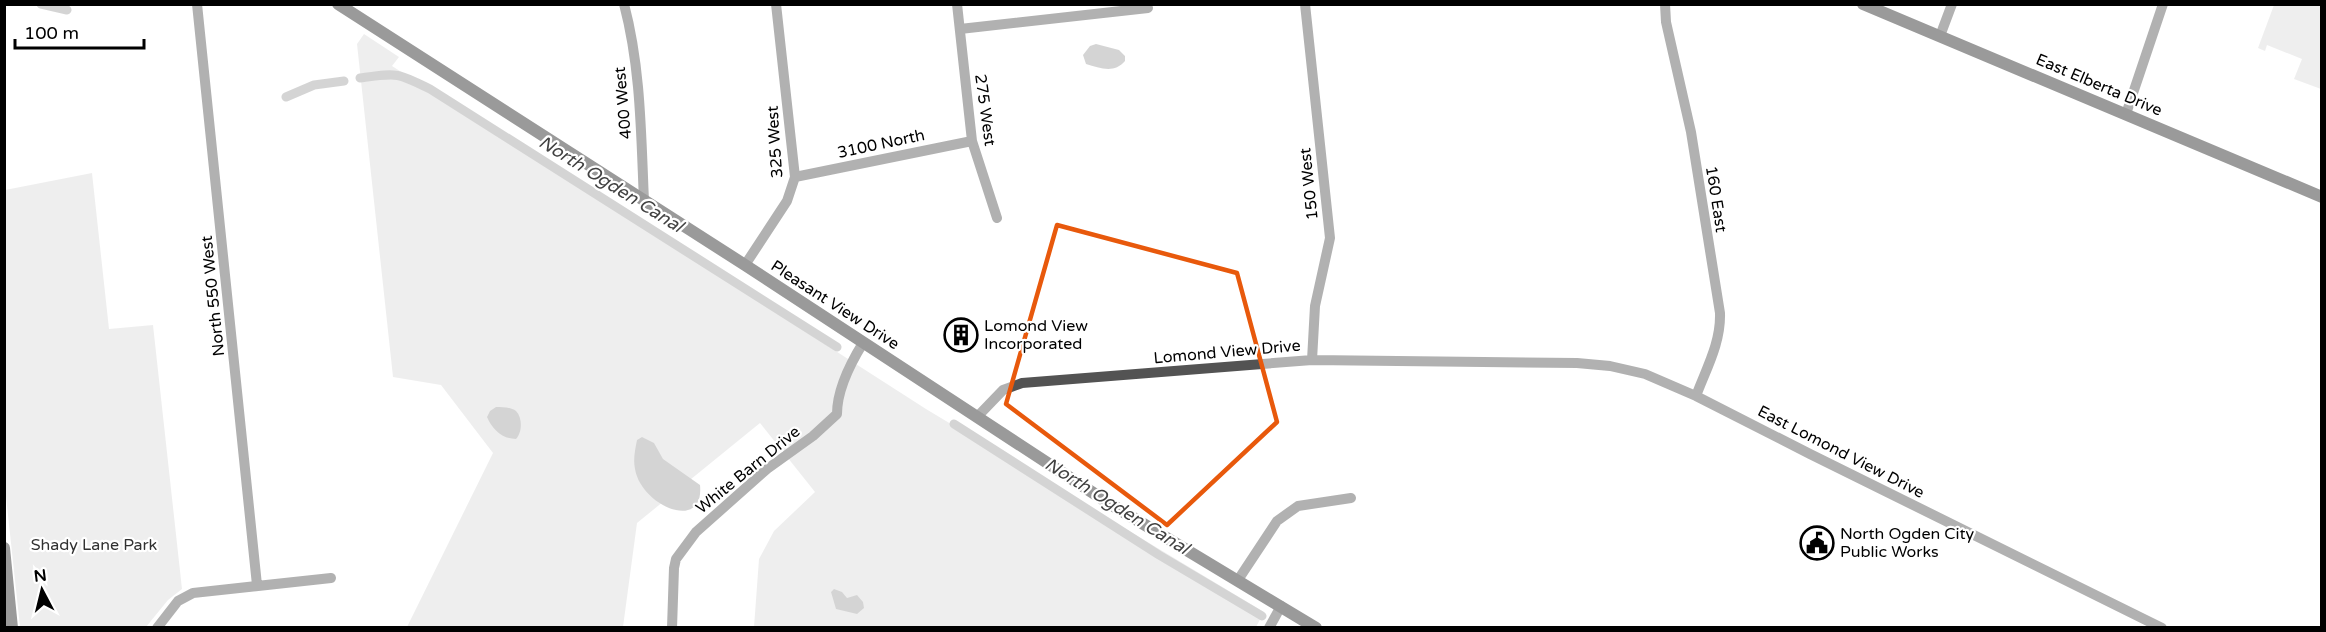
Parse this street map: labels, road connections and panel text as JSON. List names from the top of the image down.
{
  "streets": {
    "street": [
      "East Elberta Drive",
      "400 West",
      "275 West",
      "325 West",
      "3100 North",
      "150 West",
      "160 East",
      "North 550 West",
      "Pleasant View Drive",
      "Lomond View Drive",
      "East Lomond View Drive",
      "White Barn Drive"
    ]
  },
  "crossings": [
    ["400 West", "Pleasant View Drive"],
    ["275 West", "3100 North"],
    ["325 West", "3100 North"],
    ["325 West", "Pleasant View Drive"],
    ["150 West", "Lomond View Drive"],
    ["160 East", "East Lomond View Drive"],
    ["Pleasant View Drive", "Lomond View Drive"],
    ["Pleasant View Drive", "White Barn Drive"],
    ["Lomond View Drive", "East Lomond View Drive"]
  ],
  "water": ["North Ogden Canal"],
  "parks": ["Shady Lane Park"],
  "places": {
    "building": ["Lomond View Incorporated"],
    "public building": ["North Ogden City Public Works"]
  },
  "scale_bar": "100 m",
  "north": "top"
}
